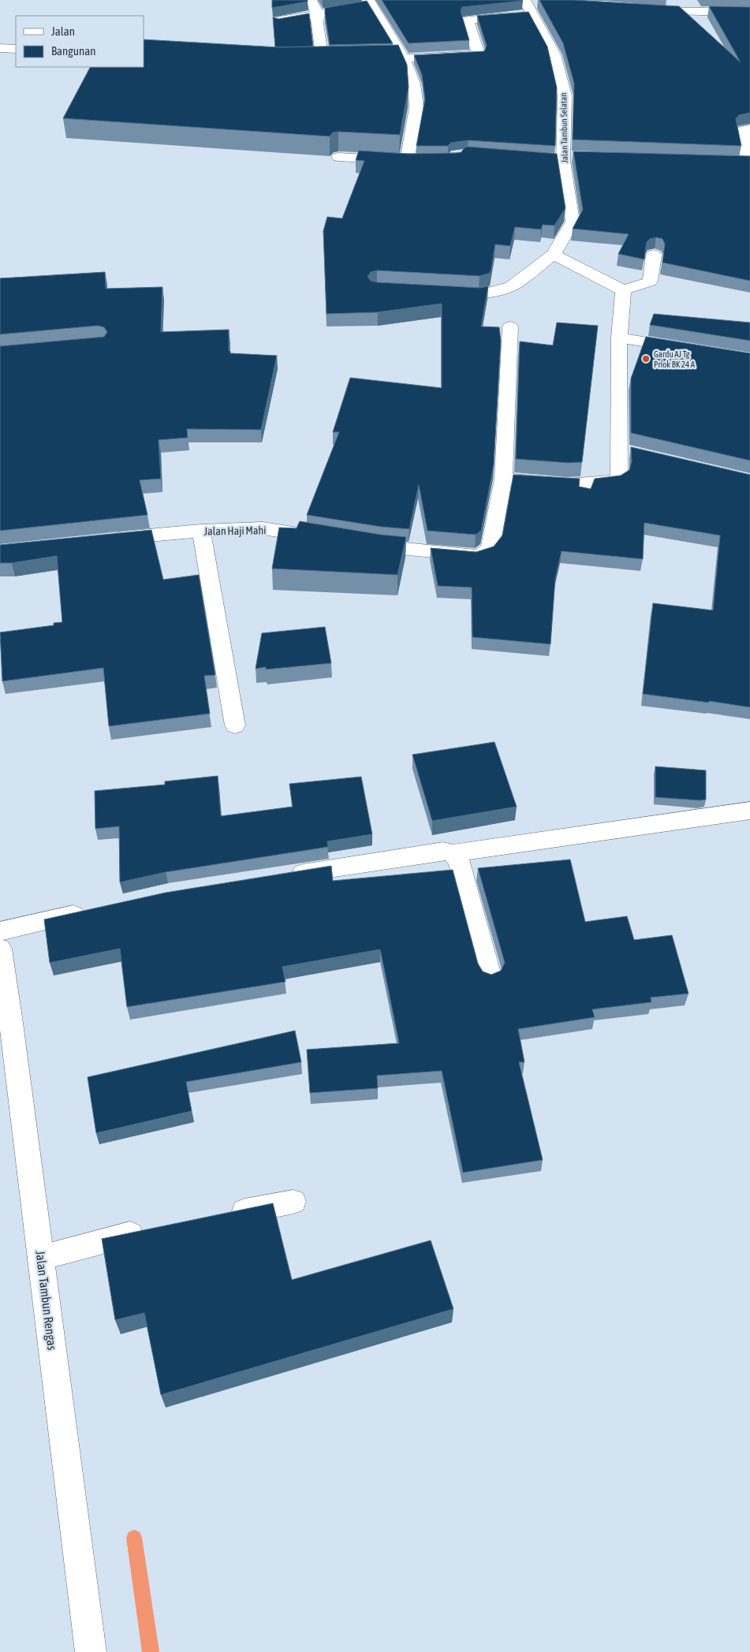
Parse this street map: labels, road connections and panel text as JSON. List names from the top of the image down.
{
  "streets": {
    "street": ["Jalan Tambun Selatan", "Jalan Haji Mahi", "Jalan Tambun Rengas"]
  },
  "places": ["Gardu AJ Tg Priok BK 24 A"],
  "legend": ["Jalan", "Bangunan"]
}
